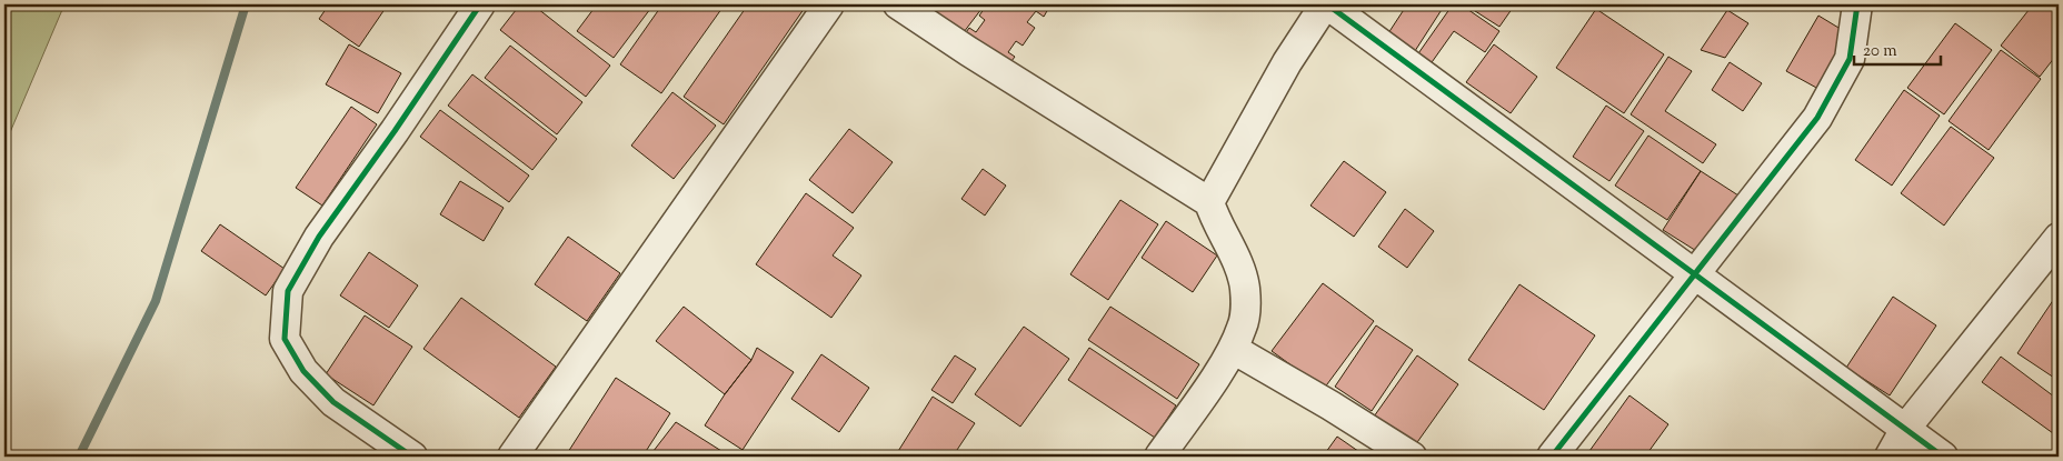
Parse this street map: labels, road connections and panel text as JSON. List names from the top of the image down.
{
  "scale_bar": "20 m"
}
